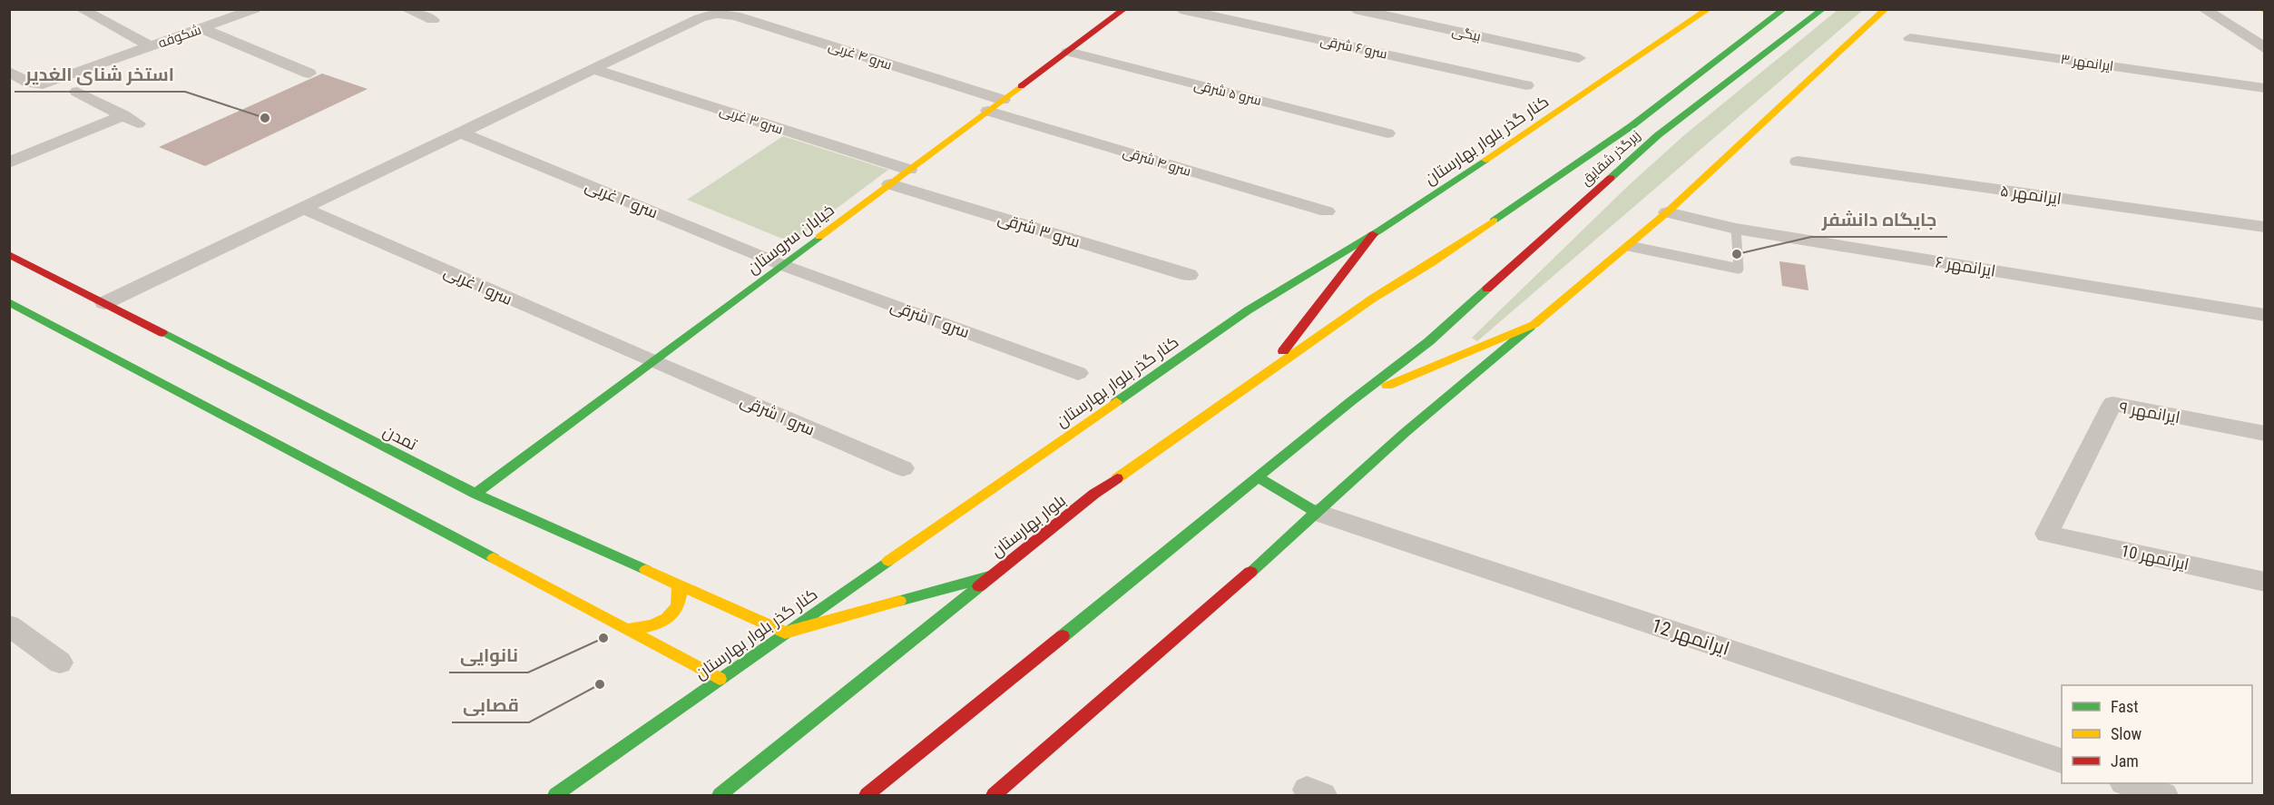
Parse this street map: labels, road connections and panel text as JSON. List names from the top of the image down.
{
  "streets": {
    "main road": [
      "کنار گذر بلوار بهارستان",
      "زیرگذر شقایق",
      "خیابان سروستان",
      "تمدن",
      "بلوار بهارستان"
    ],
    "street": [
      "بیگی",
      "شکوفه",
      "سرو ۶ شرقی",
      "سرو ۴ غربی",
      "ایرانمهر ۳",
      "سرو ۵ شرقی",
      "سرو ۳ غربی",
      "سرو ۴ شرقی",
      "ایرانمهر ۵",
      "سرو ۲ غربی",
      "سرو ۳ شرقی",
      "ایرانمهر ۶",
      "سرو ۱ غربی",
      "سرو ۲ شرقی",
      "ایرانمهر ۹",
      "سرو ۱ شرقی",
      "ایرانمهر 10",
      "ایرانمهر 12"
    ]
  },
  "crossings": [
    ["سرو ۴ غربی", "سرو ۳ غربی"],
    ["سرو ۴ غربی", "خیابان سروستان"],
    ["سرو ۵ شرقی", "خیابان سروستان"],
    ["سرو ۳ غربی", "خیابان سروستان"],
    ["کنار گذر بلوار بهارستان", "تمدن"],
    ["زیرگذر شقایق", "بلوار بهارستان"],
    ["سرو ۴ شرقی", "خیابان سروستان"],
    ["سرو ۲ غربی", "خیابان سروستان"],
    ["سرو ۲ غربی", "سرو ۲ شرقی"],
    ["سرو ۳ شرقی", "خیابان سروستان"],
    ["خیابان سروستان", "سرو ۱ غربی"],
    ["خیابان سروستان", "سرو ۲ شرقی"],
    ["خیابان سروستان", "سرو ۱ شرقی"],
    ["خیابان سروستان", "تمدن"],
    ["سرو ۱ غربی", "سرو ۱ شرقی"],
    ["ایرانمهر ۹", "ایرانمهر 10"]
  ],
  "places": [
    "استخر شنای الغدیر",
    "جایگاه دانشفر",
    "نانوایی",
    "قصابی"
  ],
  "legend": ["Fast", "Slow", "Jam"]
}
